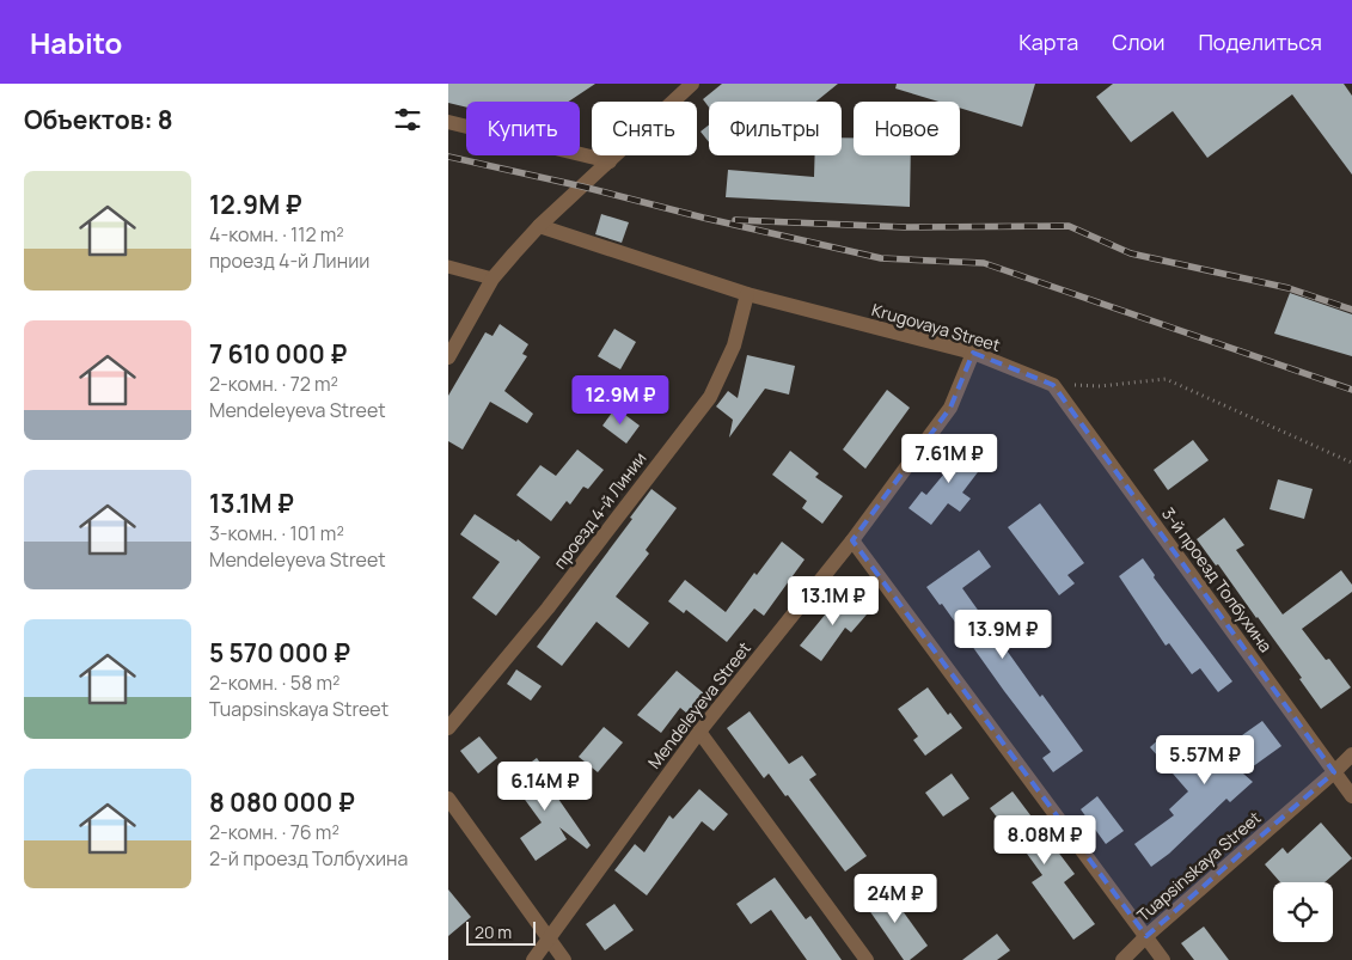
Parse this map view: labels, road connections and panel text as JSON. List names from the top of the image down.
{
  "streets": {
    "street": [
      "Krugovaya Street",
      "проезд 4-й Линии",
      "3-й проезд Толбухина",
      "Mendeleyeva Street",
      "Tuapsinskaya Street"
    ]
  },
  "crossings": [
    ["Krugovaya Street", "проезд 4-й Линии"],
    ["Krugovaya Street", "3-й проезд Толбухина"],
    ["Krugovaya Street", "Mendeleyeva Street"],
    ["3-й проезд Толбухина", "Tuapsinskaya Street"]
  ],
  "scale_bar": "20 m",
  "page": {
    "header": "Habito",
    "nav": ["Карта", "Слои", "Поделиться"],
    "heading": "Объектов: 8",
    "chip": [
      "Купить",
      "Снять",
      "Фильтры",
      "Новое"
    ],
    "list": [
      {
        "name": "12.9M ₽",
        "note": "4-комн. · 112 m² · проезд 4-й Линии"
      },
      {
        "name": "7 610 000 ₽",
        "note": "2-комн. · 72 m² · Mendeleyeva Street"
      },
      {
        "name": "13.1M ₽",
        "note": "3-комн. · 101 m² · Mendeleyeva Street"
      },
      {
        "name": "5 570 000 ₽",
        "note": "2-комн. · 58 m² · Tuapsinskaya Street"
      },
      {
        "name": "8 080 000 ₽",
        "note": "2-комн. · 76 m² · 2-й проезд Толбухина"
      }
    ],
    "price": [
      "12.9M ₽",
      "7.61M ₽",
      "13.1M ₽",
      "13.9M ₽",
      "5.57M ₽",
      "6.14M ₽",
      "8.08M ₽",
      "24M ₽"
    ],
    "scale": "20 m"
  }
}
